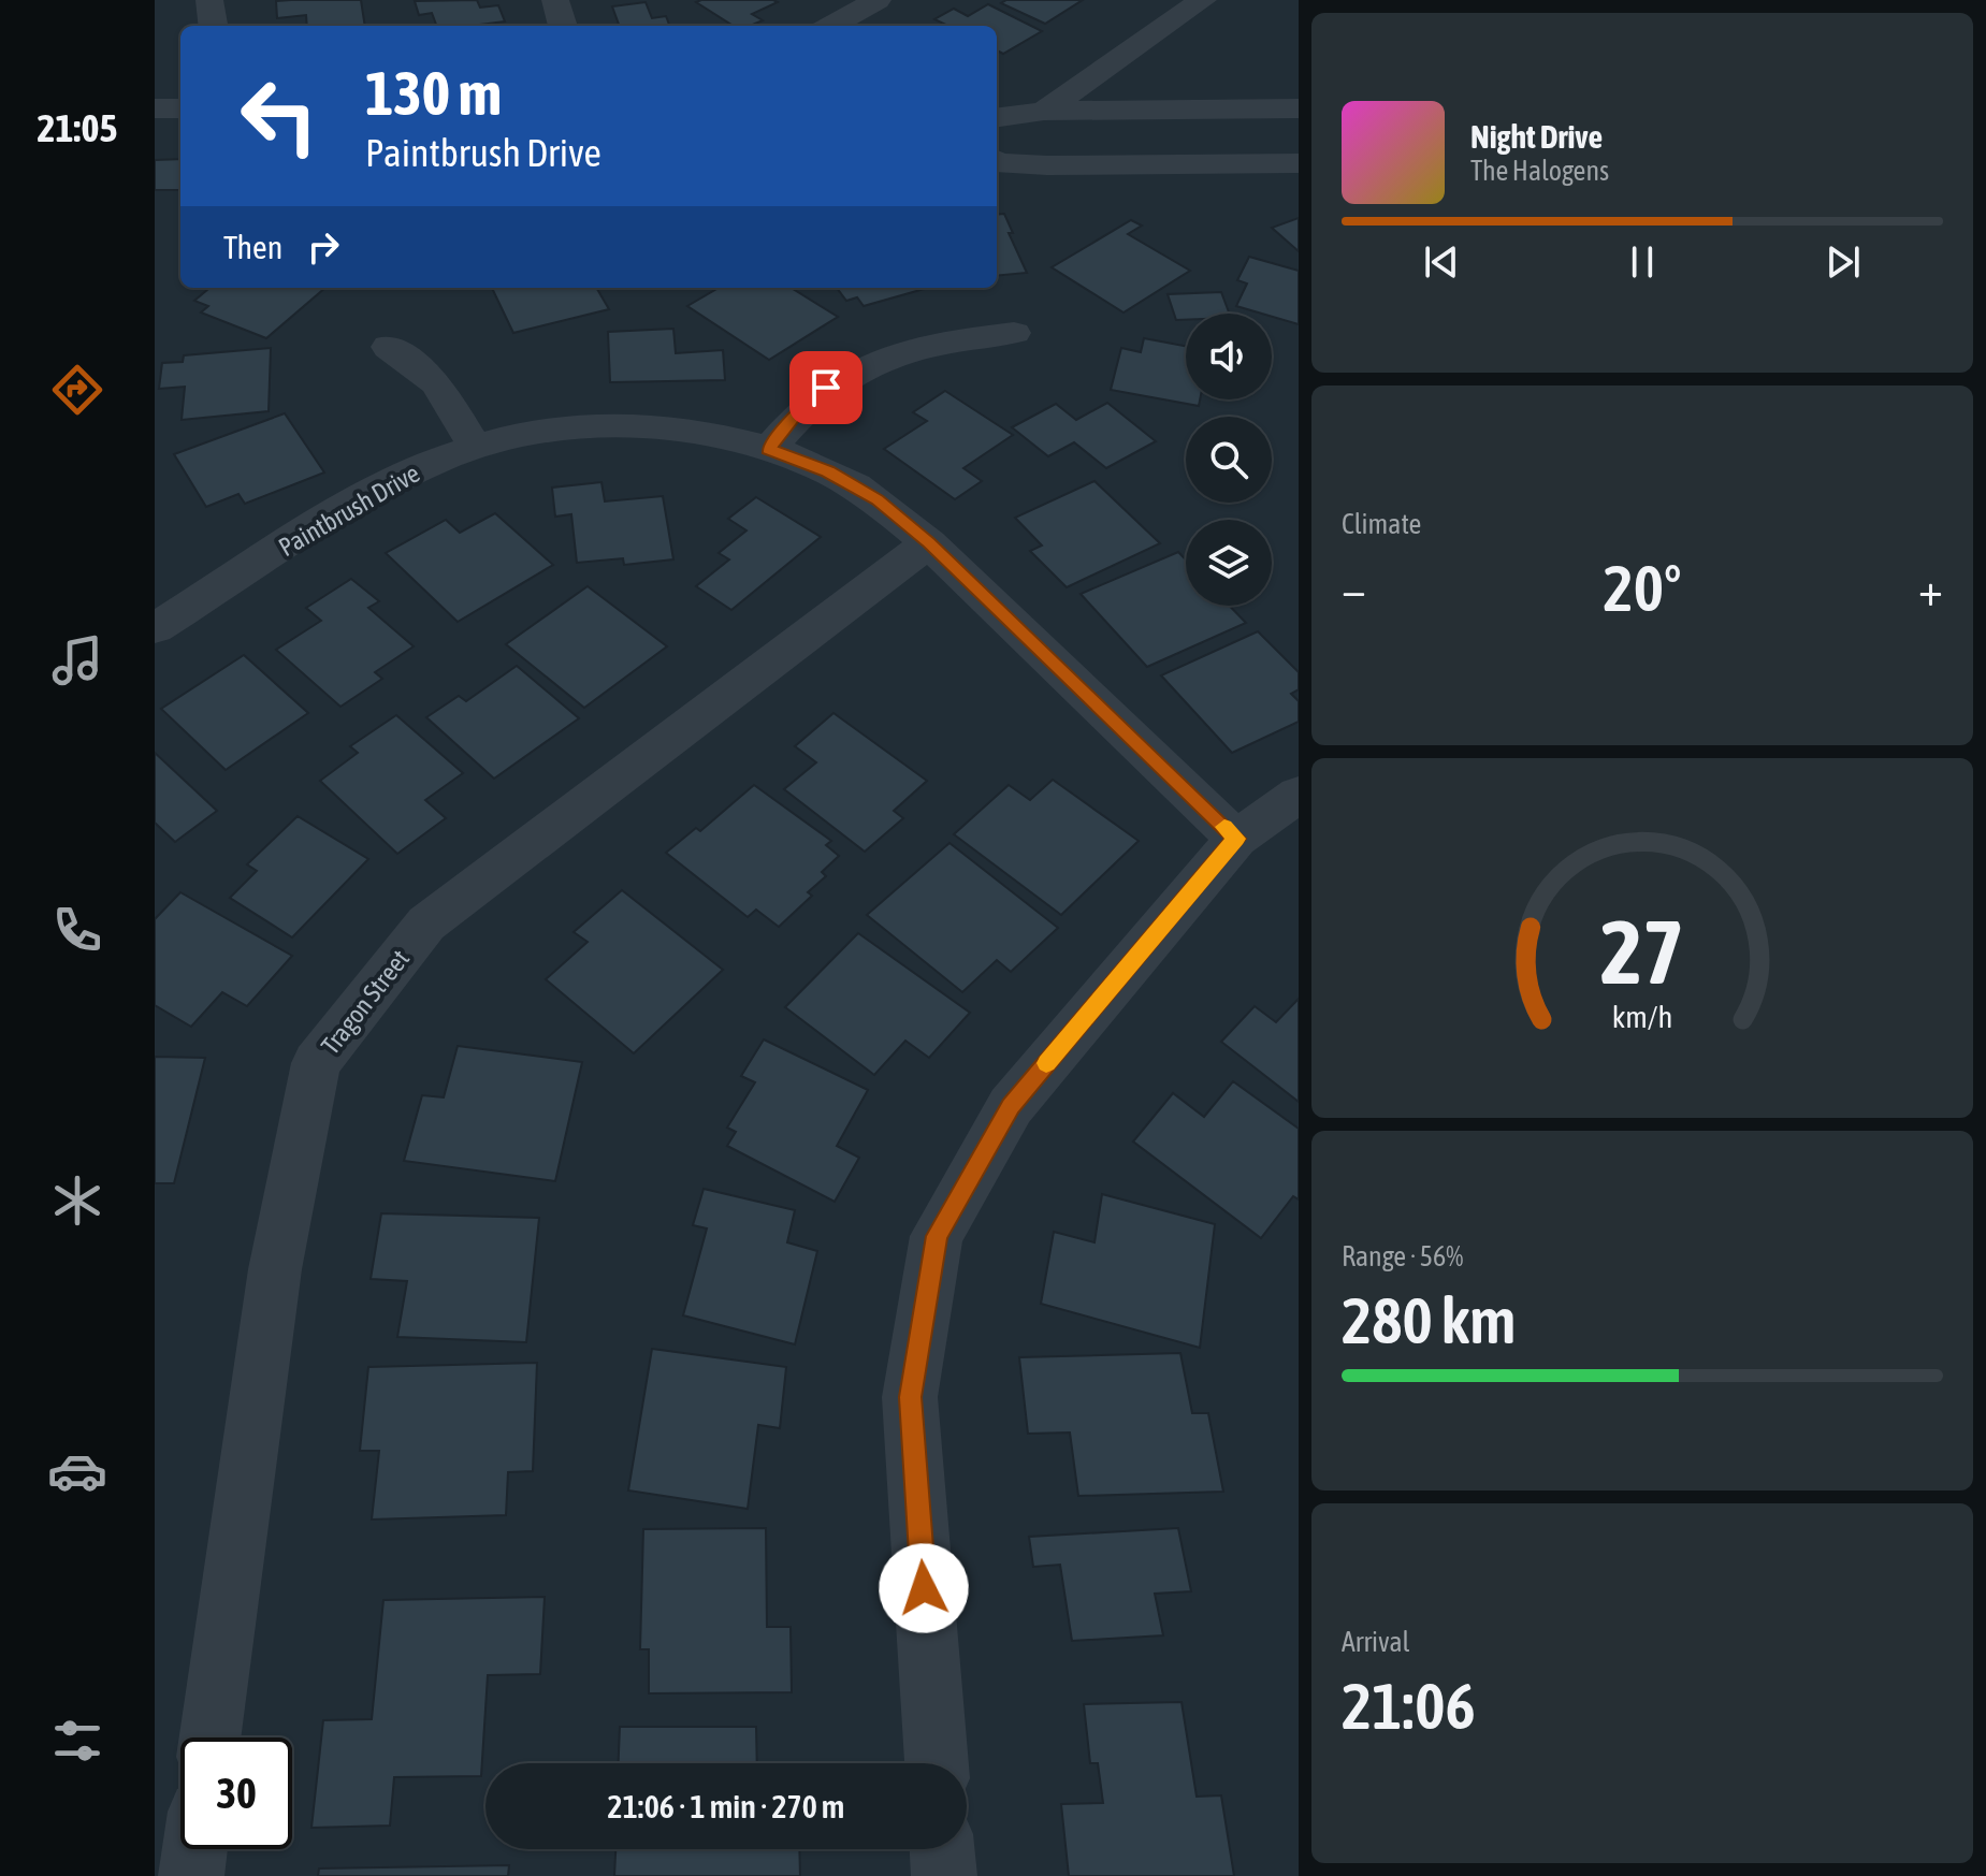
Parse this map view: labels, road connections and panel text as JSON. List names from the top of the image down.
{
  "streets": {
    "street": ["Paintbrush Drive", "Tragon Street"]
  },
  "crossings": [
    ["Paintbrush Drive", "Tragon Street"]
  ],
  "page": {
    "tabs": "21:05",
    "turn": ["130 m", "Paintbrush Drive"],
    "song": ["Night Drive", "The Halogens"],
    "then": "Then",
    "tile": [
      "Climate",
      ["Range · 56%", "280 km"],
      ["Arrival", "21:06"]
    ],
    "heat": ["−", "20°", "+"],
    "limit": "30",
    "trip": "21:06 · 1 min · 270 m",
    "gauge": ["27", "km/h"]
  }
}
